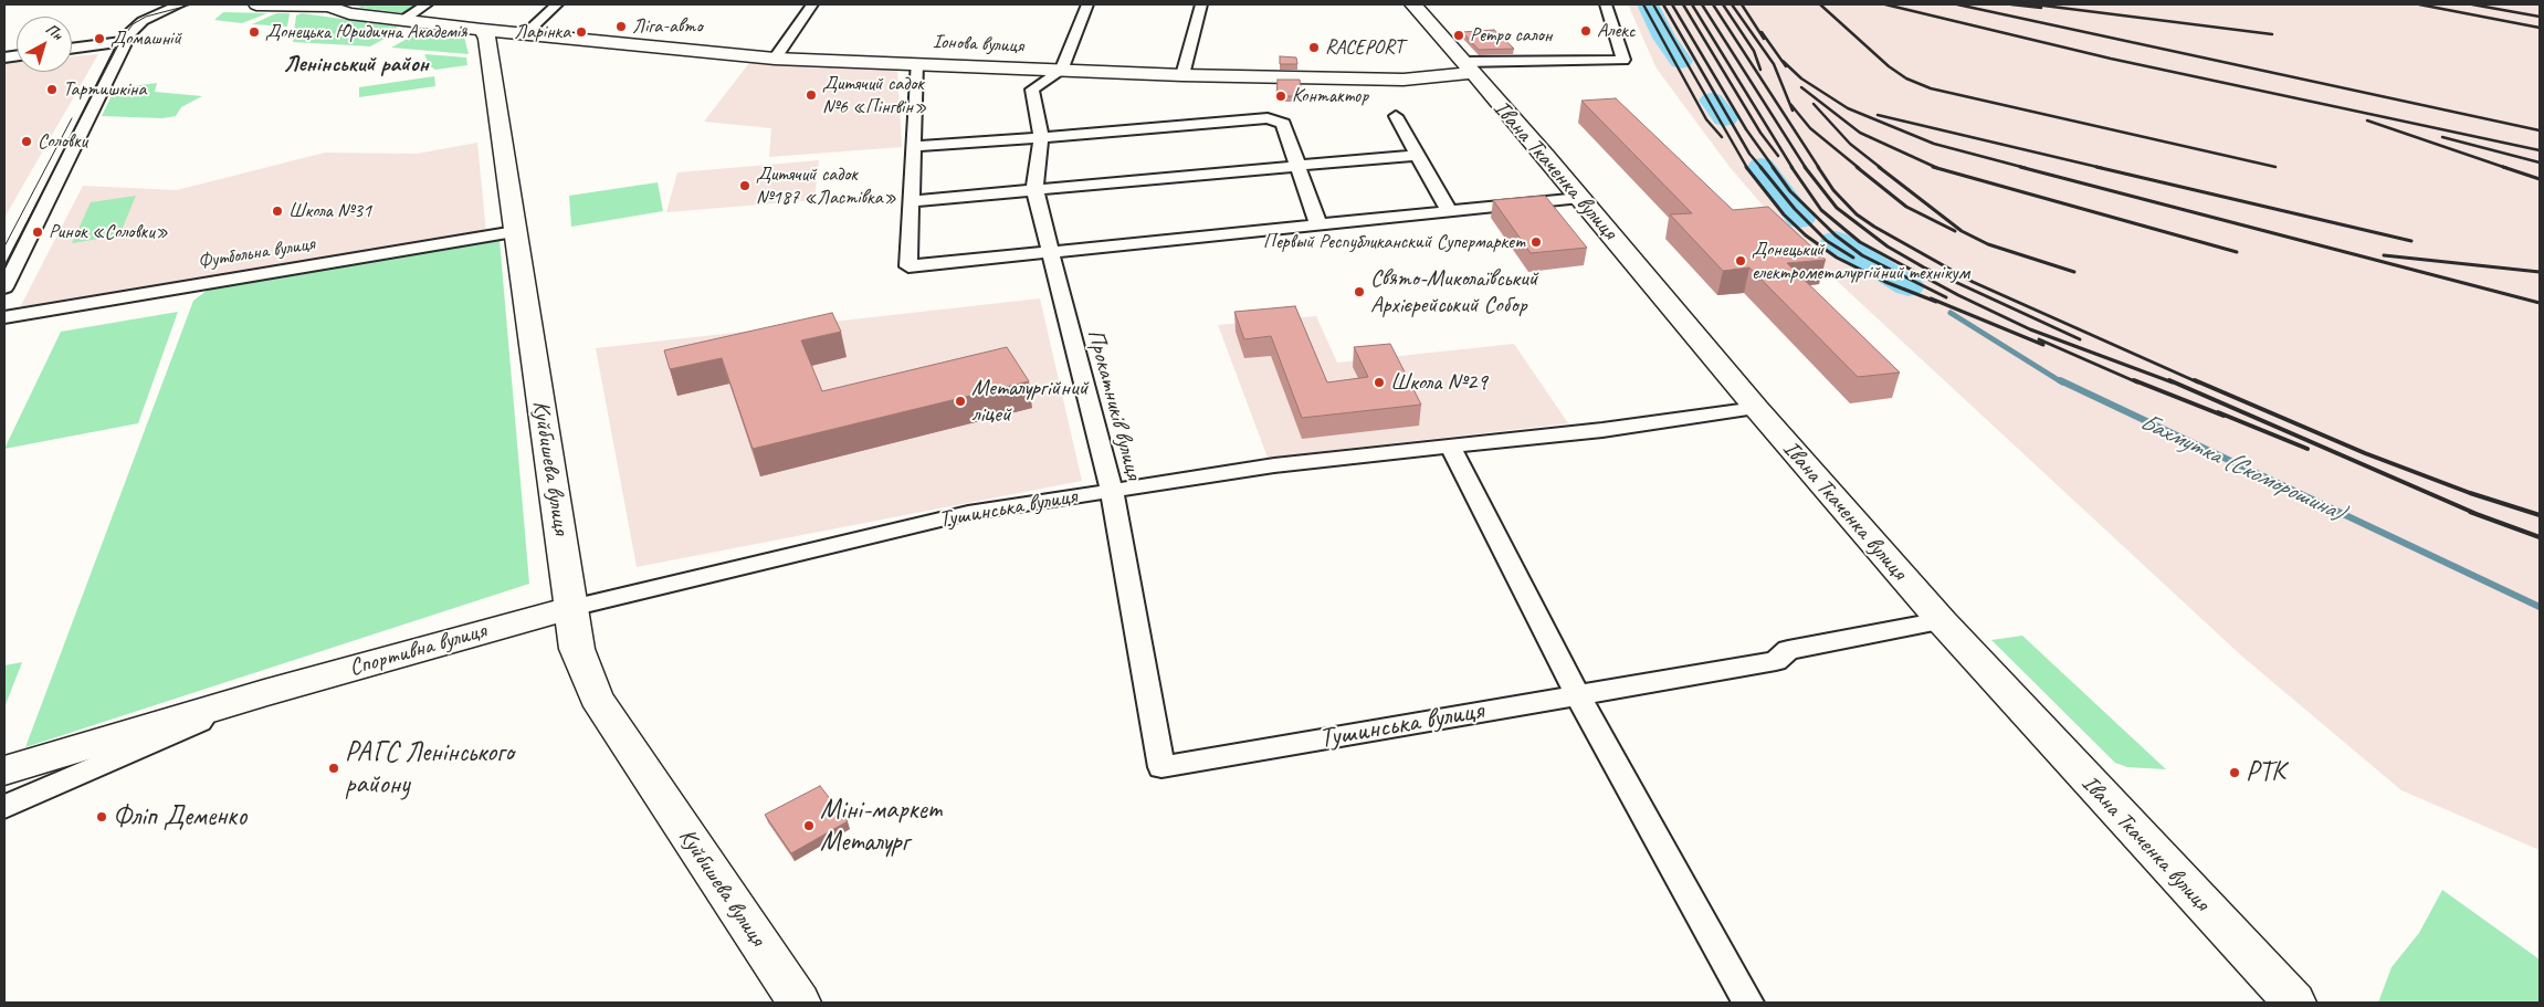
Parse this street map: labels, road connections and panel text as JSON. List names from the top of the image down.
{
  "streets": {
    "main road": [
      "Іонова вулиця",
      "Івана Ткаченка вулиця",
      "Куйбишева вулиця",
      "Спортивна вулиця"
    ],
    "street": ["Футбольна вулиця", "Прокатників вулиця", "Тушинська вулиця"]
  },
  "crossings": [
    ["Іонова вулиця", "Івана Ткаченка вулиця"],
    ["Іонова вулиця", "Прокатників вулиця"],
    ["Іонова вулиця", "Куйбишева вулиця"],
    ["Івана Ткаченка вулиця", "Тушинська вулиця"],
    ["Футбольна вулиця", "Куйбишева вулиця"],
    ["Прокатників вулиця", "Тушинська вулиця"],
    ["Куйбишева вулиця", "Тушинська вулиця"],
    ["Куйбишева вулиця", "Спортивна вулиця"],
    ["Тушинська вулиця", "Спортивна вулиця"]
  ],
  "districts": ["Ленінський район"],
  "water": ["Бахмутка (Скоморошина)"],
  "places": [
    "Ліга-авто",
    "Алекс",
    "Донецька Юридична Академія",
    "Ларінка",
    "Ретро салон",
    "Домашній",
    "RACEPORT",
    "Тартишкіна",
    "Дитячий садок №6 «Пінгвін»",
    "Контактор",
    "Соловки",
    "Дитячий садок №187 «Ластівка»",
    "Школа №31",
    "Ринок «Соловки»",
    "Первый Республиканский Супермаркет",
    "Донецький електрометалургійний технікум",
    "Свято-Миколаївський Архієрейський Собор",
    "Школа №29",
    "Металургійний ліцей",
    "РАГС Ленінського району",
    "РТК",
    "Фліп Деменко",
    "Міні-маркет Металург"
  ],
  "north": "top right"
}
